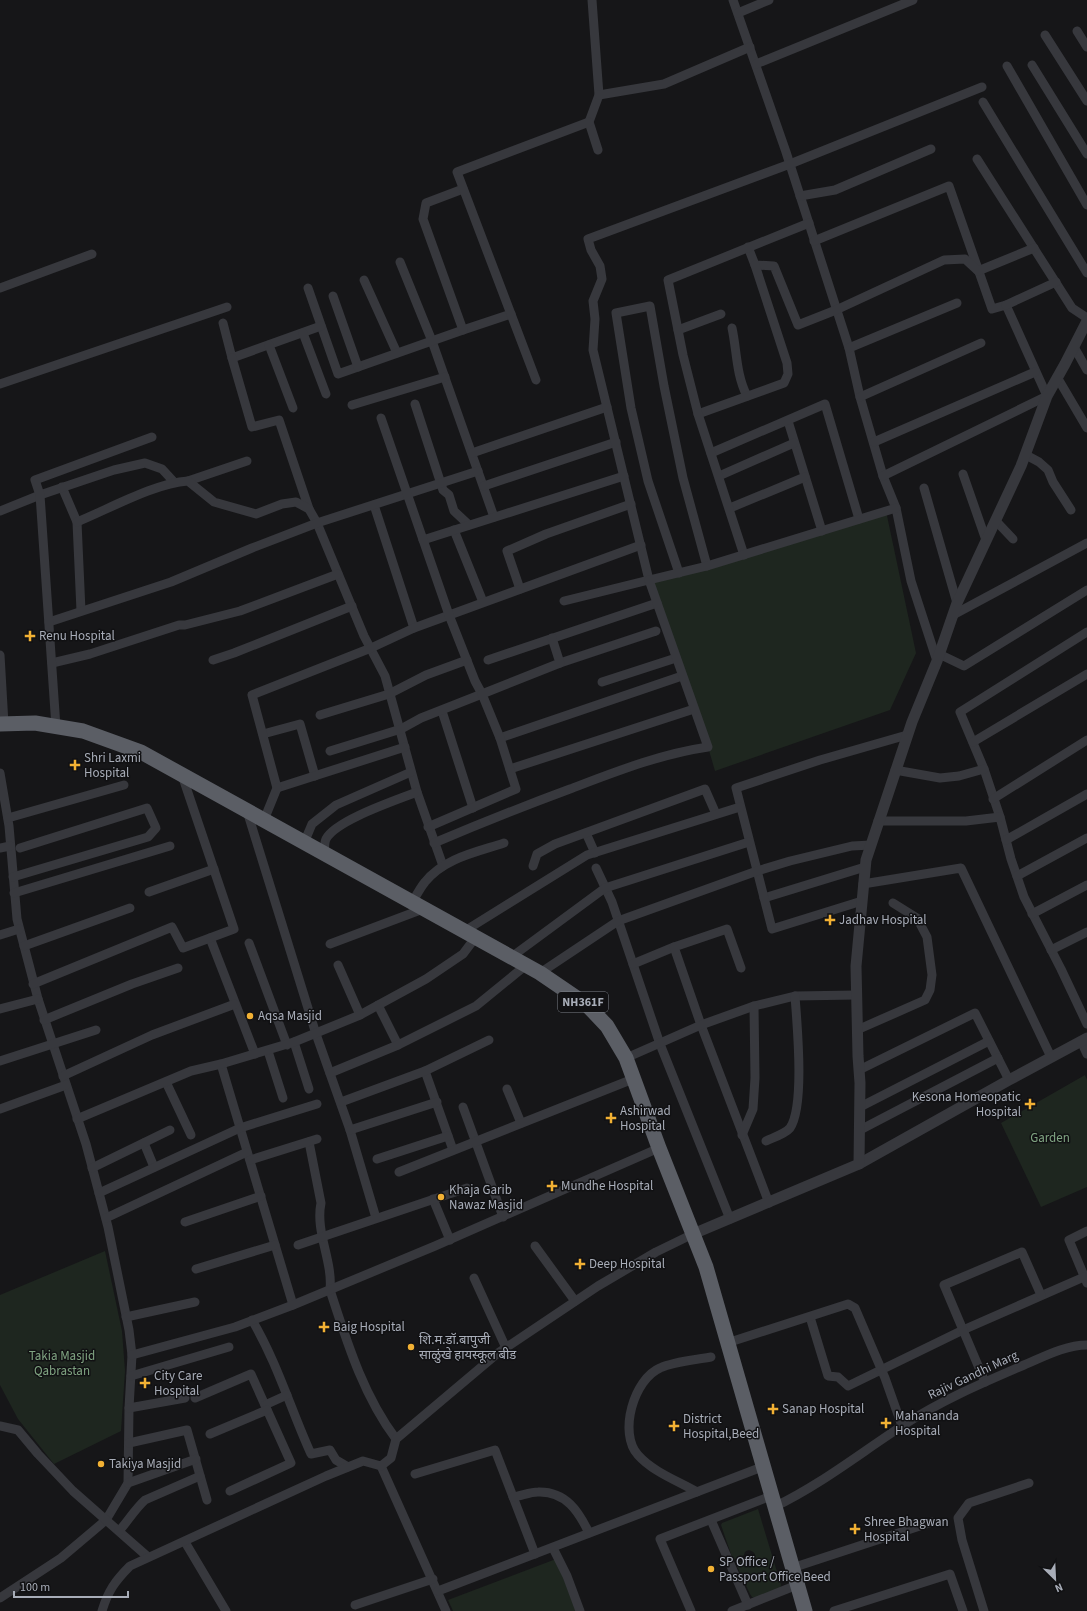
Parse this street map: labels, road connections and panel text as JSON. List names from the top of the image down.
{
  "streets": {
    "highway": ["NH361F"],
    "street": ["Rajiv Gandhi Marg"]
  },
  "crossings": [
    ["NH361F", "Rajiv Gandhi Marg"]
  ],
  "parks": ["Garden", "Takia Masjid Qabrastan"],
  "places": {
    "health": [
      "Renu Hospital",
      "Shri Laxmi Hospital",
      "Jadhav Hospital",
      "Kesona Homeopatic Hospital",
      "Ashirwad Hospital",
      "Mundhe Hospital",
      "Deep Hospital",
      "Baig Hospital",
      "City Care Hospital",
      "Sanap Hospital",
      "Mahananda Hospital",
      "District Hospital,Beed",
      "Shree Bhagwan Hospital"
    ],
    "other": [
      "Aqsa Masjid",
      "Khaja Garib Nawaz Masjid",
      "शि.म.डॉ.बापुजी साळुंखे हायस्कूल बीड",
      "Takiya Masjid",
      "SP Office / Passport Office Beed"
    ]
  },
  "scale_bar": "100 m",
  "north": "bottom right"
}
